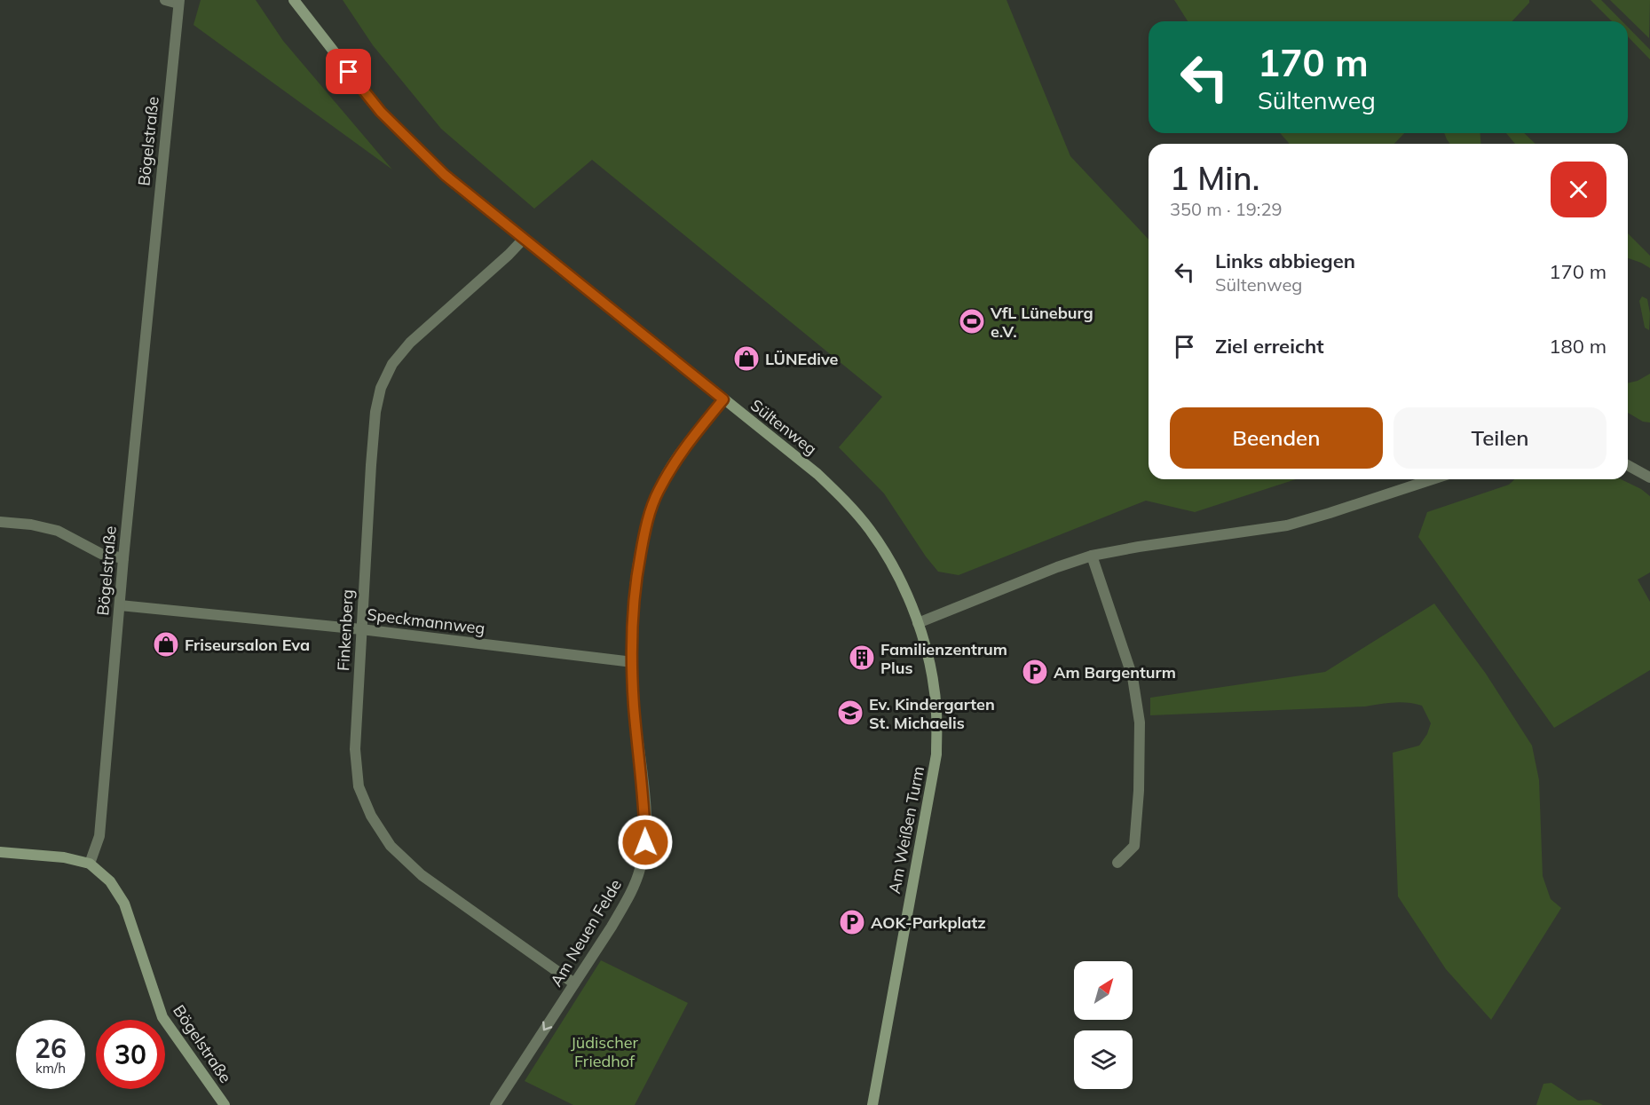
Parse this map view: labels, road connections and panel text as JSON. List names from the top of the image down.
{
  "streets": {
    "main road": ["Bögelstraße", "Sültenweg", "Am Weißen Turm"],
    "street": ["Speckmannweg", "Finkenberg", "Am Neuen Felde"]
  },
  "crossings": [
    ["Bögelstraße", "Speckmannweg"],
    ["Sültenweg", "Finkenberg"],
    ["Sültenweg", "Am Weißen Turm"],
    ["Sültenweg", "Am Neuen Felde"],
    ["Speckmannweg", "Finkenberg"],
    ["Speckmannweg", "Am Neuen Felde"],
    ["Finkenberg", "Am Neuen Felde"]
  ],
  "parks": ["Jüdischer Friedhof"],
  "places": {
    "sports": ["VfL Lüneburg e.V."],
    "shop": ["LÜNEdive", "Friseursalon Eva"],
    "building": ["Familienzentrum Plus"],
    "parking": ["Am Bargenturm", "AOK-Parkplatz"],
    "school or university": ["Ev. Kindergarten St. Michaelis"]
  },
  "north": "top right",
  "page": {
    "turn": ["170 m", "Sültenweg"],
    "heading": ["1 Min.", "350 m · 19:29"],
    "list": [
      {
        "name": "Links abbiegen",
        "note": "Sültenweg",
        "value": "170 m"
      },
      {
        "name": "Ziel erreicht",
        "value": "180 m"
      }
    ],
    "buttons": ["Beenden", "Teilen"],
    "speed": "26 km/h",
    "limit": "30"
  }
}
